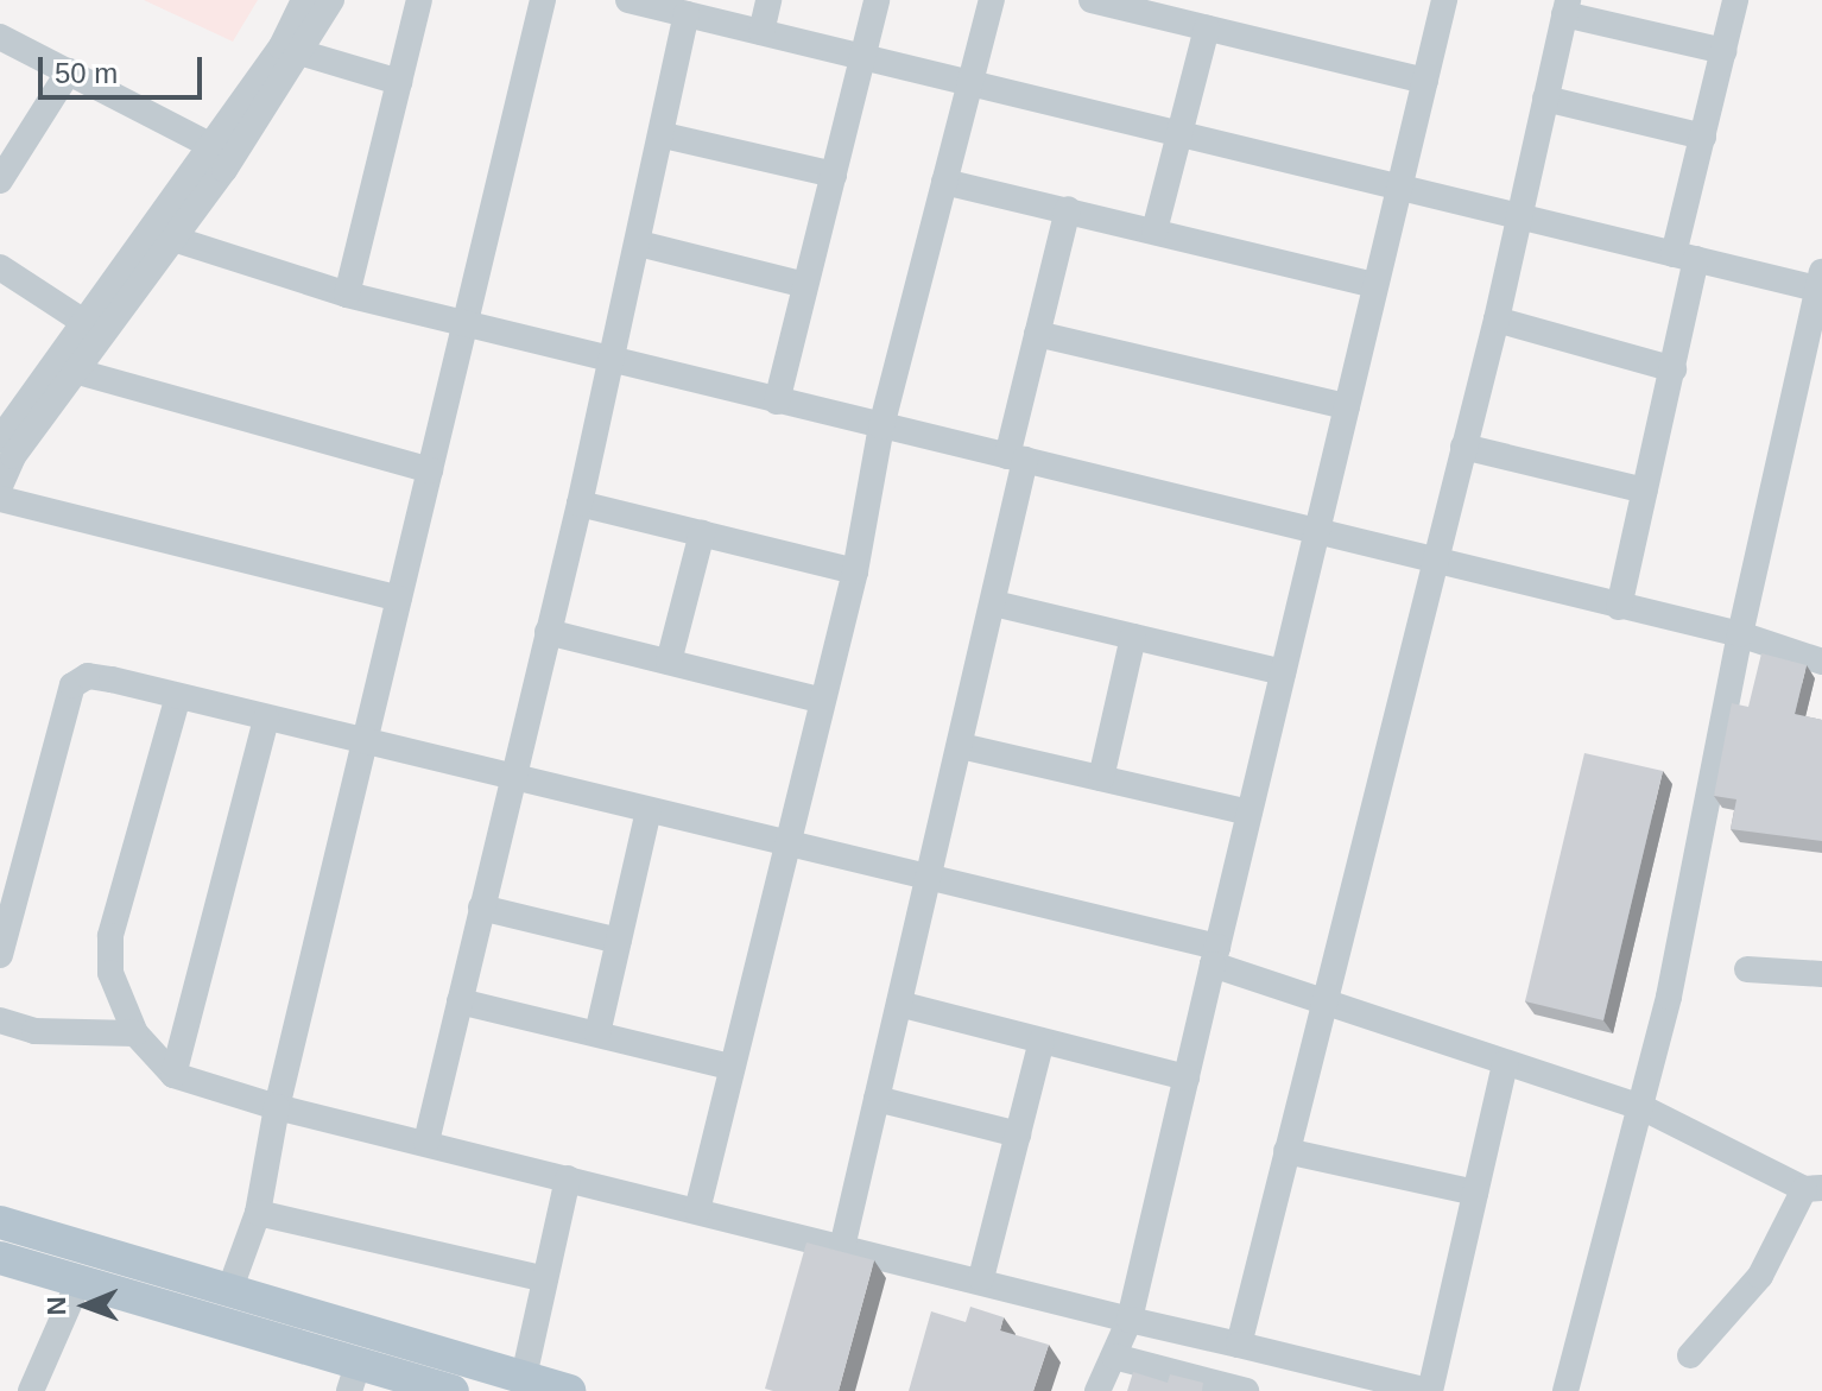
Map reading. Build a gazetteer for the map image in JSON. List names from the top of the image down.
{
  "scale_bar": "50 m",
  "north": "left"
}
